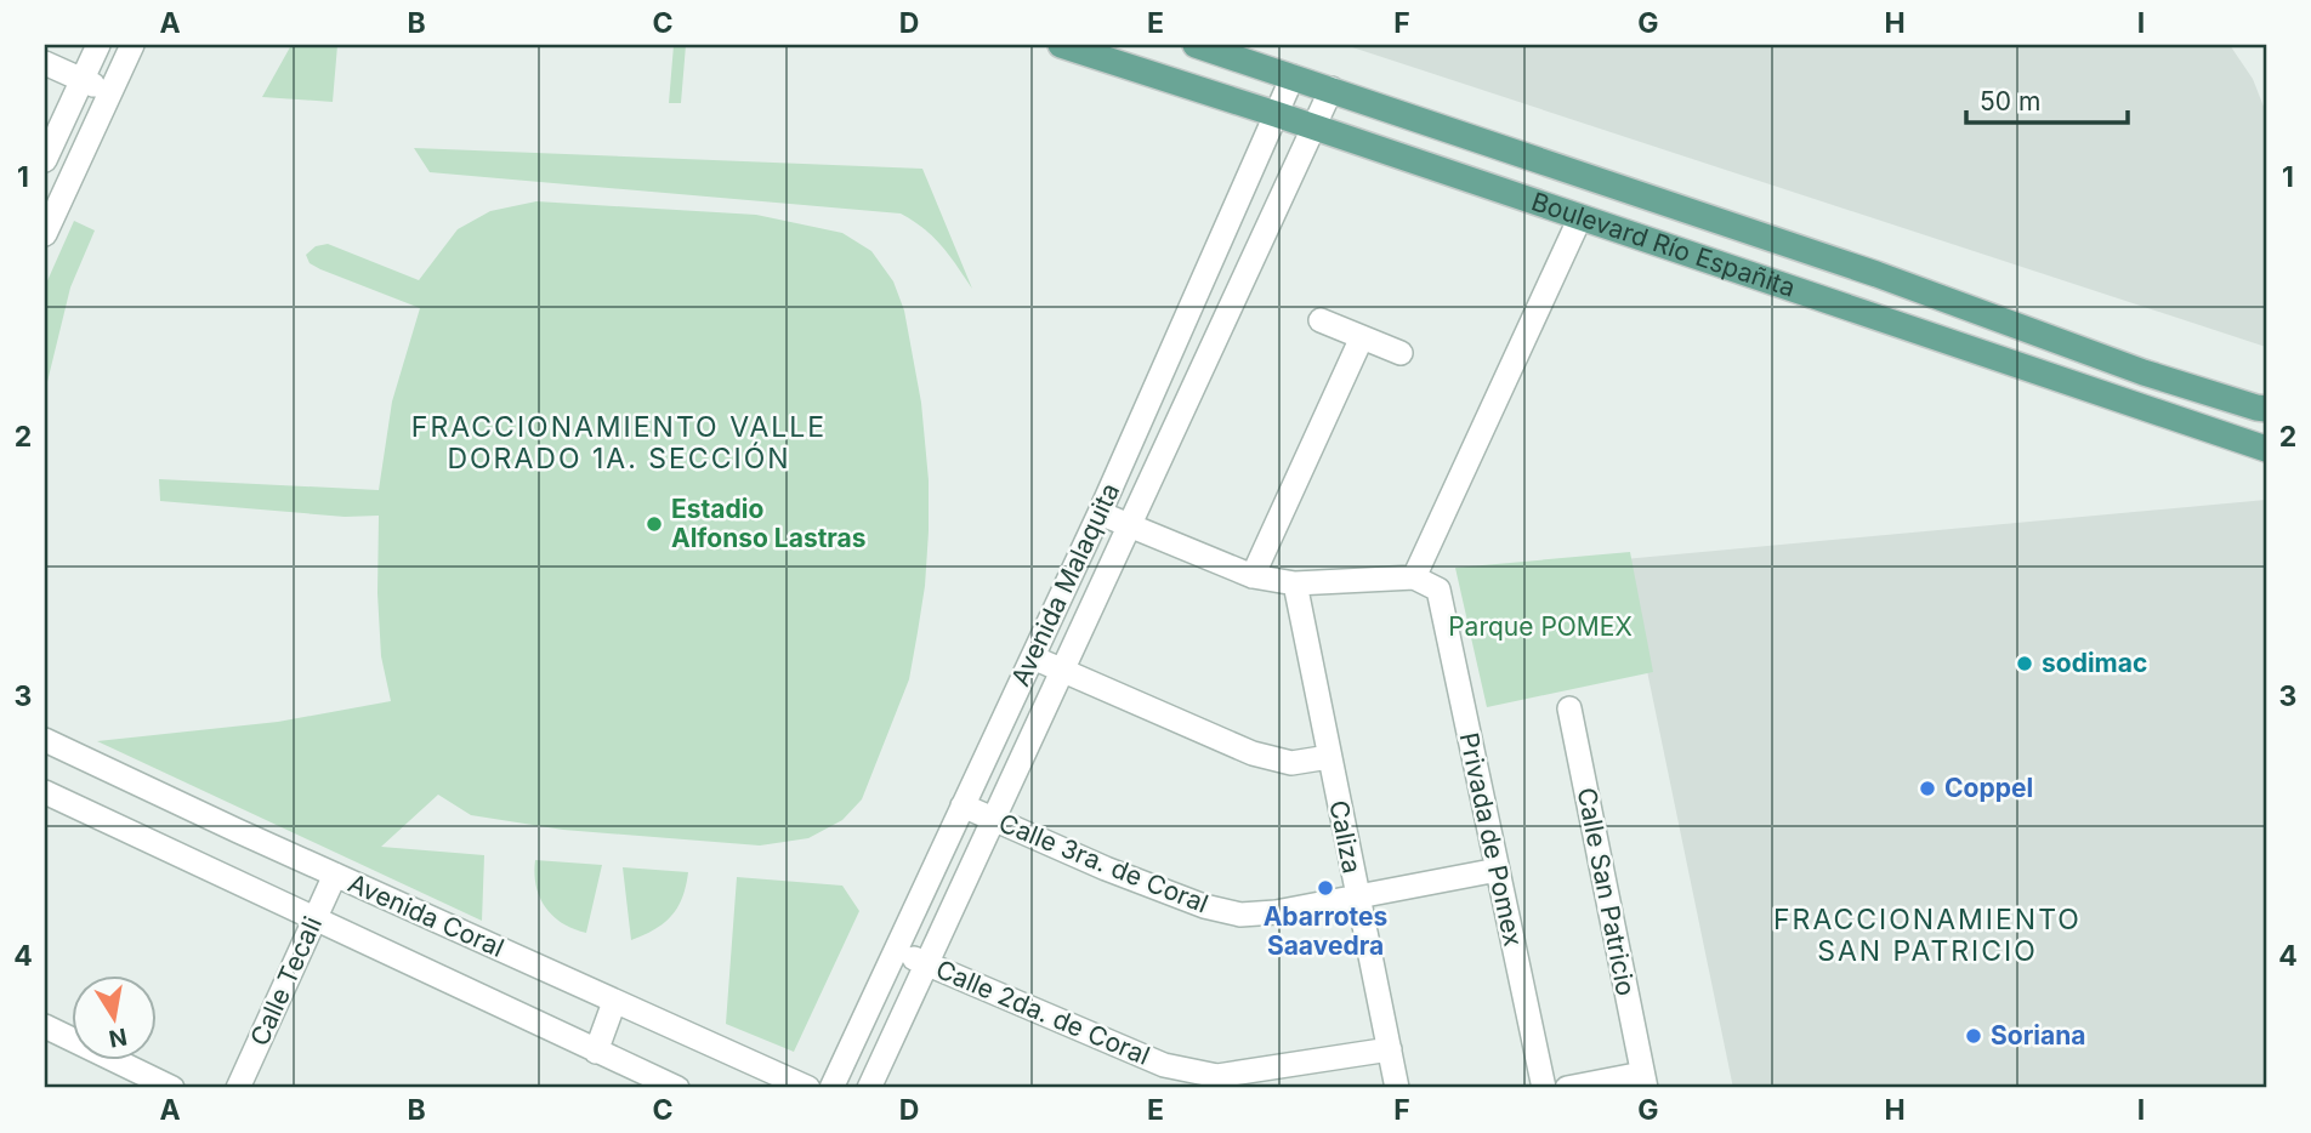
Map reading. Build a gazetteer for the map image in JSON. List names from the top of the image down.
{
  "streets": {
    "main road": ["Boulevard Río Españita"],
    "street": [
      "Avenida Malaquita",
      "Caliza",
      "Privada de Pomex",
      "Calle 3ra. de Coral",
      "Calle San Patricio",
      "Avenida Coral",
      "Calle Tecali",
      "Calle 2da. de Coral"
    ]
  },
  "crossings": [
    ["Boulevard Río Españita", "Avenida Malaquita"],
    ["Avenida Malaquita", "Calle 3ra. de Coral"],
    ["Avenida Malaquita", "Calle 2da. de Coral"],
    ["Caliza", "Calle 3ra. de Coral"],
    ["Caliza", "Calle 2da. de Coral"],
    ["Privada de Pomex", "Calle 3ra. de Coral"],
    ["Avenida Coral", "Calle Tecali"]
  ],
  "districts": ["FRACCIONAMIENTO VALLE DORADO 1A. SECCIÓN", "FRACCIONAMIENTO SAN PATRICIO"],
  "parks": ["Parque POMEX"],
  "places": [
    "Estadio Alfonso Lastras",
    "sodimac",
    "Coppel",
    "Abarrotes Saavedra",
    "Soriana"
  ],
  "scale_bar": "50 m",
  "north": "bottom",
  "grid": {
    "columns": [
      "A",
      "B",
      "C",
      "D",
      "E",
      "F",
      "G",
      "H",
      "I"
    ],
    "rows": [
      "1",
      "2",
      "3",
      "4"
    ]
  }
}
